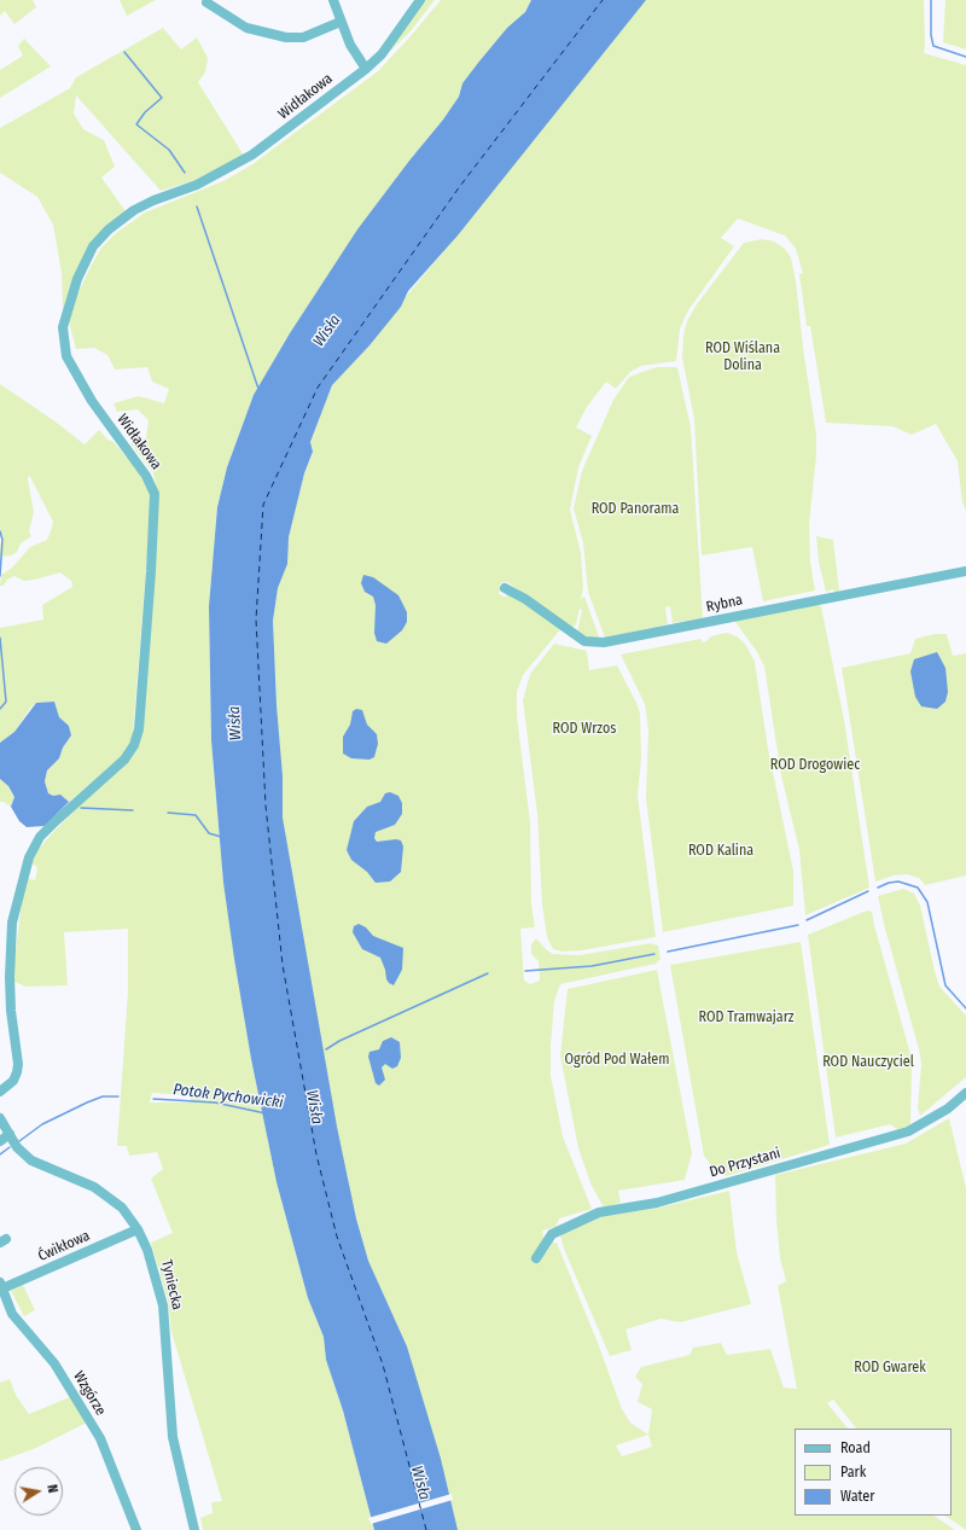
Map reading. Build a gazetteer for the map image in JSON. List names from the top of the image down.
{
  "streets": {
    "street": [
      "Widłakowa",
      "Rybna",
      "Do Przystani",
      "Ćwikłowa",
      "Tyniecka",
      "Wzgórze"
    ]
  },
  "crossings": [
    ["Ćwikłowa", "Tyniecka"],
    ["Ćwikłowa", "Wzgórze"]
  ],
  "water": ["Wisła", "Potok Pychowicki"],
  "parks": [
    "ROD Wiślana Dolina",
    "ROD Panorama",
    "ROD Wrzos",
    "ROD Drogowiec",
    "ROD Kalina",
    "ROD Tramwajarz",
    "Ogród Pod Wałem",
    "ROD Nauczyciel",
    "ROD Gwarek"
  ],
  "legend": ["Road", "Park", "Water"],
  "north": "right"
}
